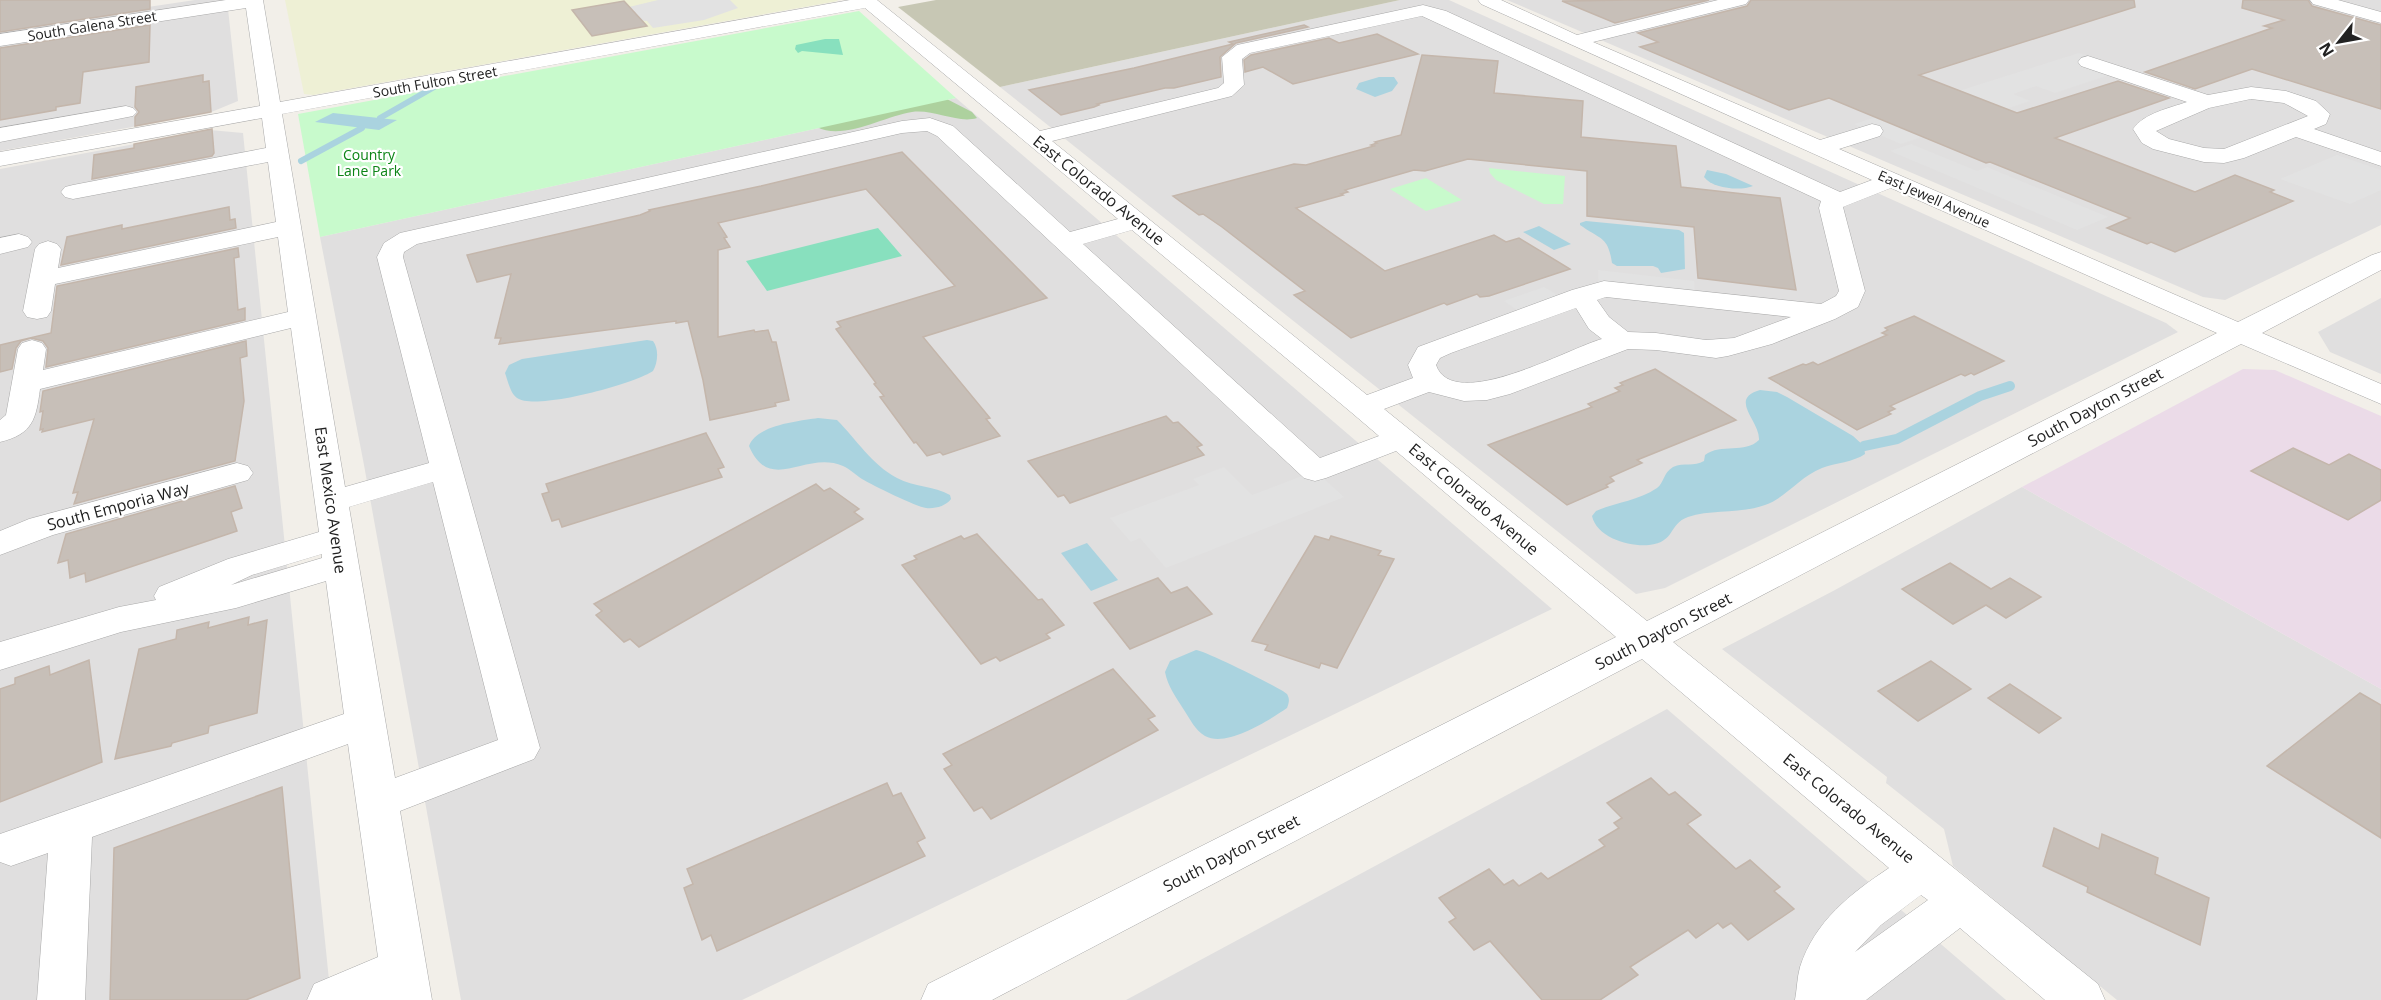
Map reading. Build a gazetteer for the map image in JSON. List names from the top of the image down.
{
  "streets": {
    "street": [
      "South Galena Street",
      "South Fulton Street",
      "East Colorado Avenue",
      "East Jewell Avenue",
      "South Dayton Street",
      "East Mexico Avenue",
      "South Emporia Way"
    ]
  },
  "crossings": [
    ["South Galena Street", "East Mexico Avenue"],
    ["South Fulton Street", "East Colorado Avenue"],
    ["South Fulton Street", "East Mexico Avenue"],
    ["East Colorado Avenue", "South Dayton Street"],
    ["East Jewell Avenue", "South Dayton Street"]
  ],
  "parks": ["Country Lane Park"],
  "north": "bottom left"
}
